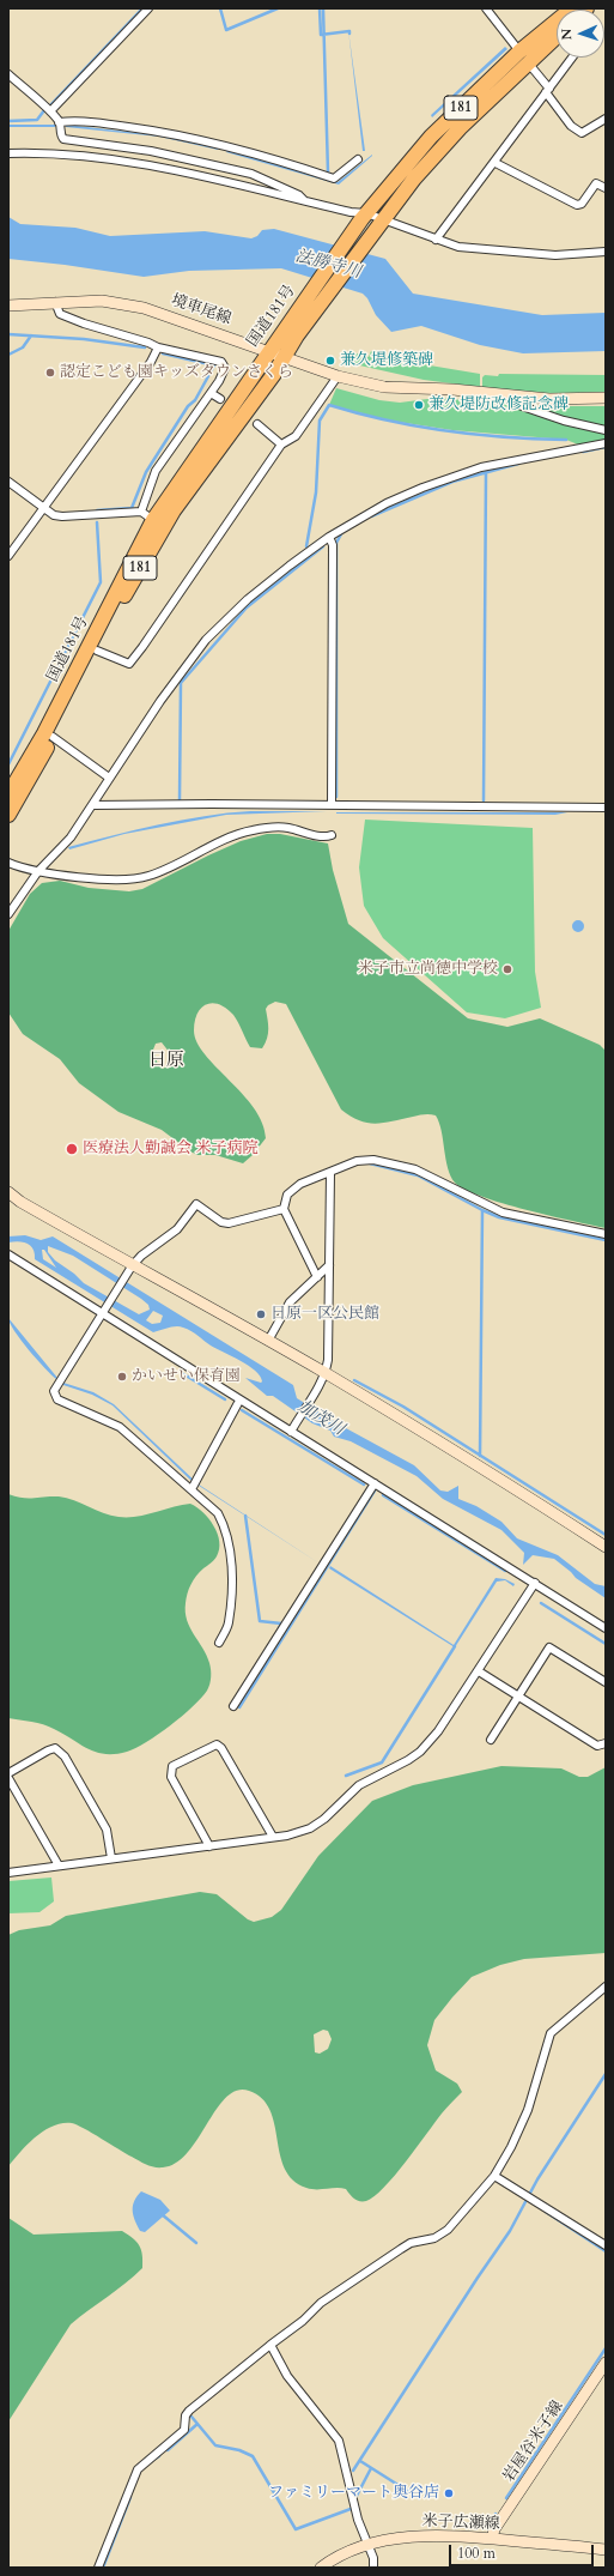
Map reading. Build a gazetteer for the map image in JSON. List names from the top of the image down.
{
  "streets": {
    "highway": ["181", "国道181号"],
    "main road": ["境車尾線", "岩屋谷米子線", "米子広瀬線"]
  },
  "crossings": [
    ["境車尾線", "国道181号"],
    ["岩屋谷米子線", "米子広瀬線"]
  ],
  "districts": ["日原"],
  "water": ["法勝寺川", "加茂川"],
  "places": [
    "兼久堤修築碑",
    "認定こども園キッズタウンさくら",
    "兼久堤防改修記念碑",
    "米子市立尚徳中学校",
    "医療法人勤誠会 米子病院",
    "日原一区公民館",
    "かいせい保育園",
    "ファミリーマート奥谷店"
  ],
  "scale_bar": "100 m",
  "north": "left"
}
